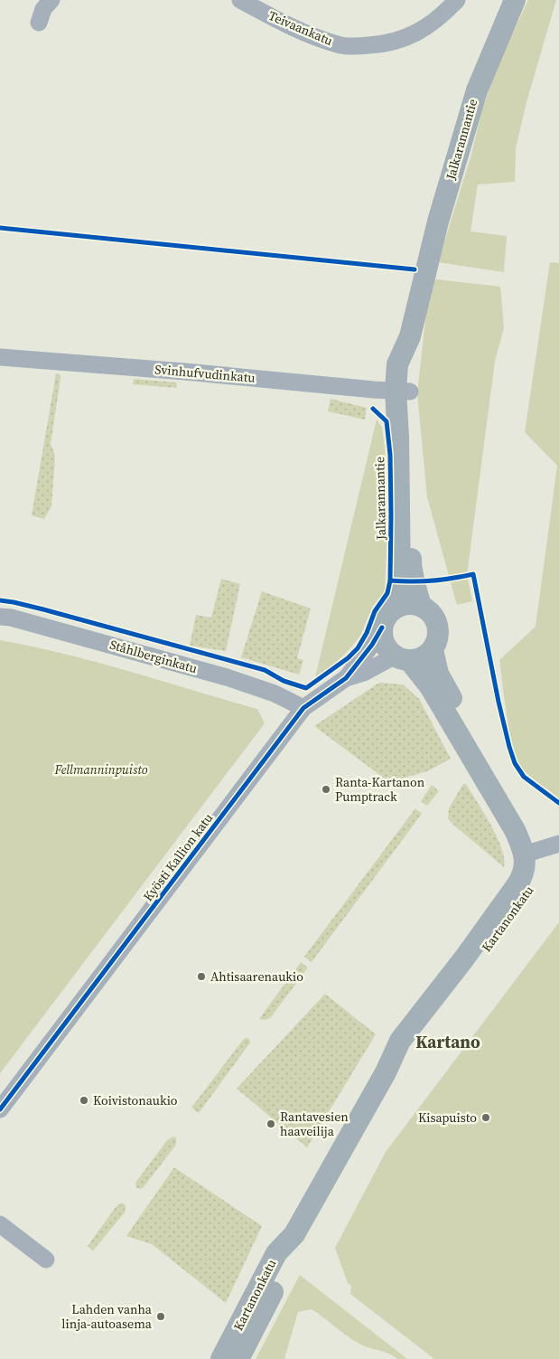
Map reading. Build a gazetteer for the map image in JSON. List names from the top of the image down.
{
  "streets": {
    "main road": ["Jalkarannantie", "Kartanonkatu"],
    "street": [
      "Teivaankatu",
      "Svinhufvudinkatu",
      "Ståhlberginkatu",
      "Kyösti Kallion katu"
    ]
  },
  "crossings": [
    ["Jalkarannantie", "Svinhufvudinkatu"],
    ["Jalkarannantie", "Kyösti Kallion katu"],
    ["Jalkarannantie", "Kartanonkatu"],
    ["Ståhlberginkatu", "Kyösti Kallion katu"],
    ["Kyösti Kallion katu", "Kartanonkatu"]
  ],
  "districts": ["Kartano"],
  "parks": ["Fellmanninpuisto"],
  "places": [
    "Ranta-Kartanon Pumptrack",
    "Ahtisaarenaukio",
    "Koivistonaukio",
    "Kisapuisto",
    "Rantavesien haaveilija",
    "Lahden vanha linja-autoasema"
  ]
}
